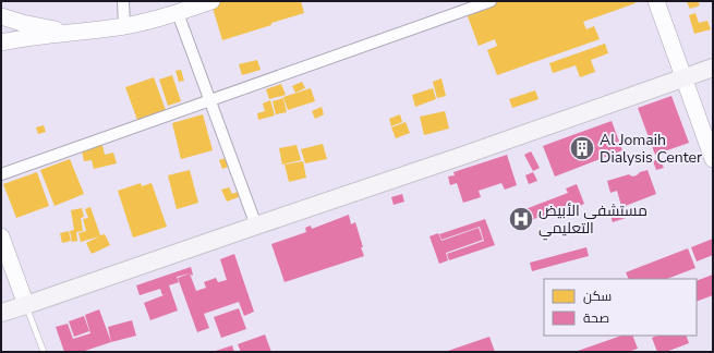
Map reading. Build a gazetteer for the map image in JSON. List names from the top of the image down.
{
  "places": {
    "building": ["Al Jomaih Dialysis Center"],
    "hospital": ["مستشفى الأبيض التعليمي"]
  },
  "legend": ["سكن", "صحة"]
}
